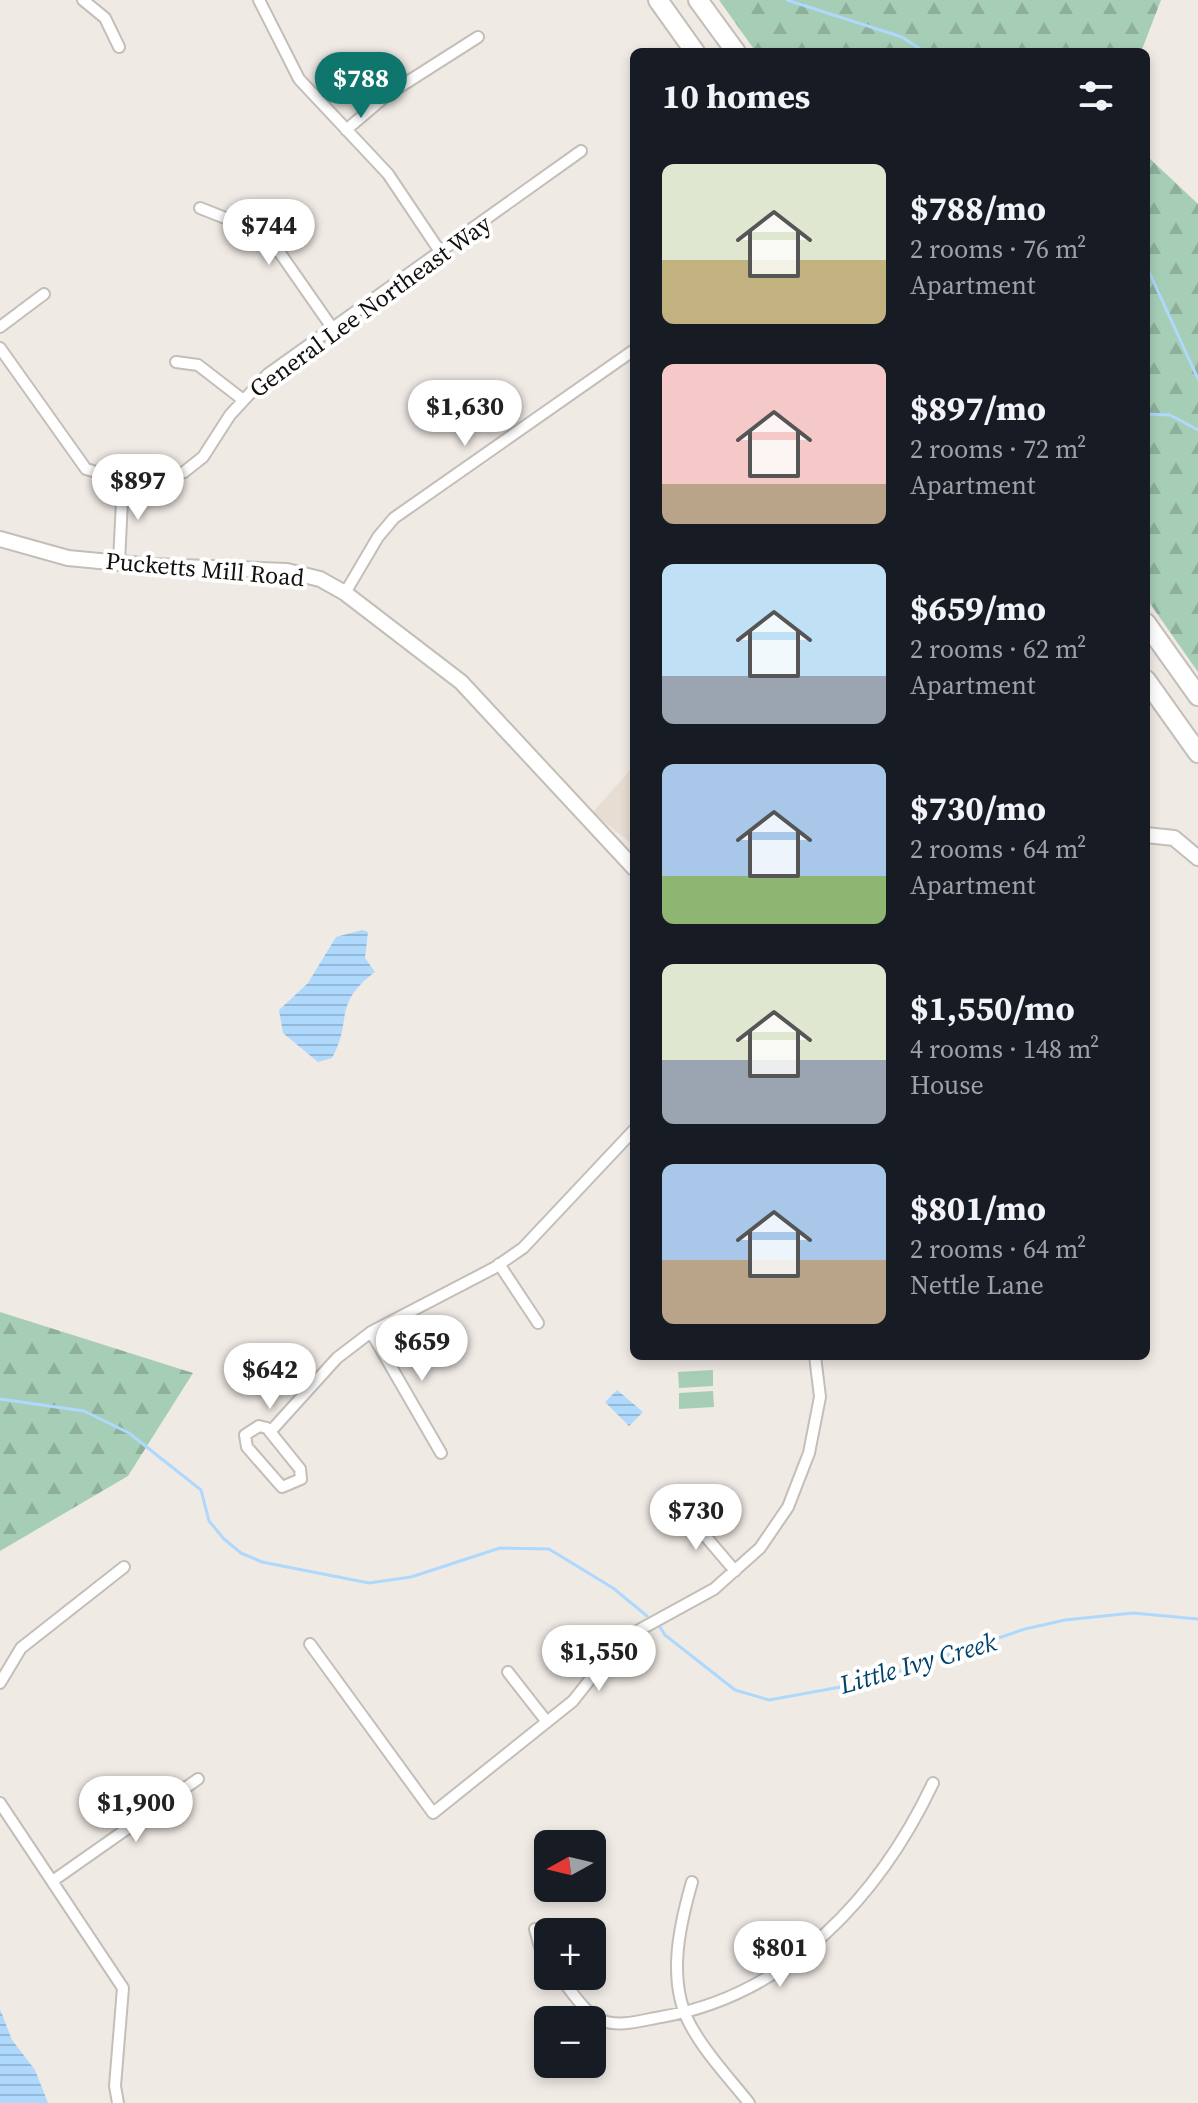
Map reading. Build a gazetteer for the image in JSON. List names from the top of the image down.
{
  "streets": {
    "street": ["General Lee Northeast Way", "Pucketts Mill Road"]
  },
  "water": ["Little Ivy Creek"],
  "north": "left",
  "page": {
    "heading": "10 homes",
    "price": [
      "$788",
      "$744",
      "$1,630",
      "$897",
      "$659",
      "$642",
      "$730",
      "$1,550",
      "$1,900",
      "$801"
    ],
    "list": [
      {
        "name": "$788/mo",
        "note": "2 rooms · 76 m² · Apartment"
      },
      {
        "name": "$897/mo",
        "note": "2 rooms · 72 m² · Apartment"
      },
      {
        "name": "$659/mo",
        "note": "2 rooms · 62 m² · Apartment"
      },
      {
        "name": "$730/mo",
        "note": "2 rooms · 64 m² · Apartment"
      },
      {
        "name": "$1,550/mo",
        "note": "4 rooms · 148 m² · House"
      },
      {
        "name": "$801/mo",
        "note": "2 rooms · 64 m² · Nettle Lane"
      }
    ],
    "map_buttons": ["+", "−"]
  }
}
